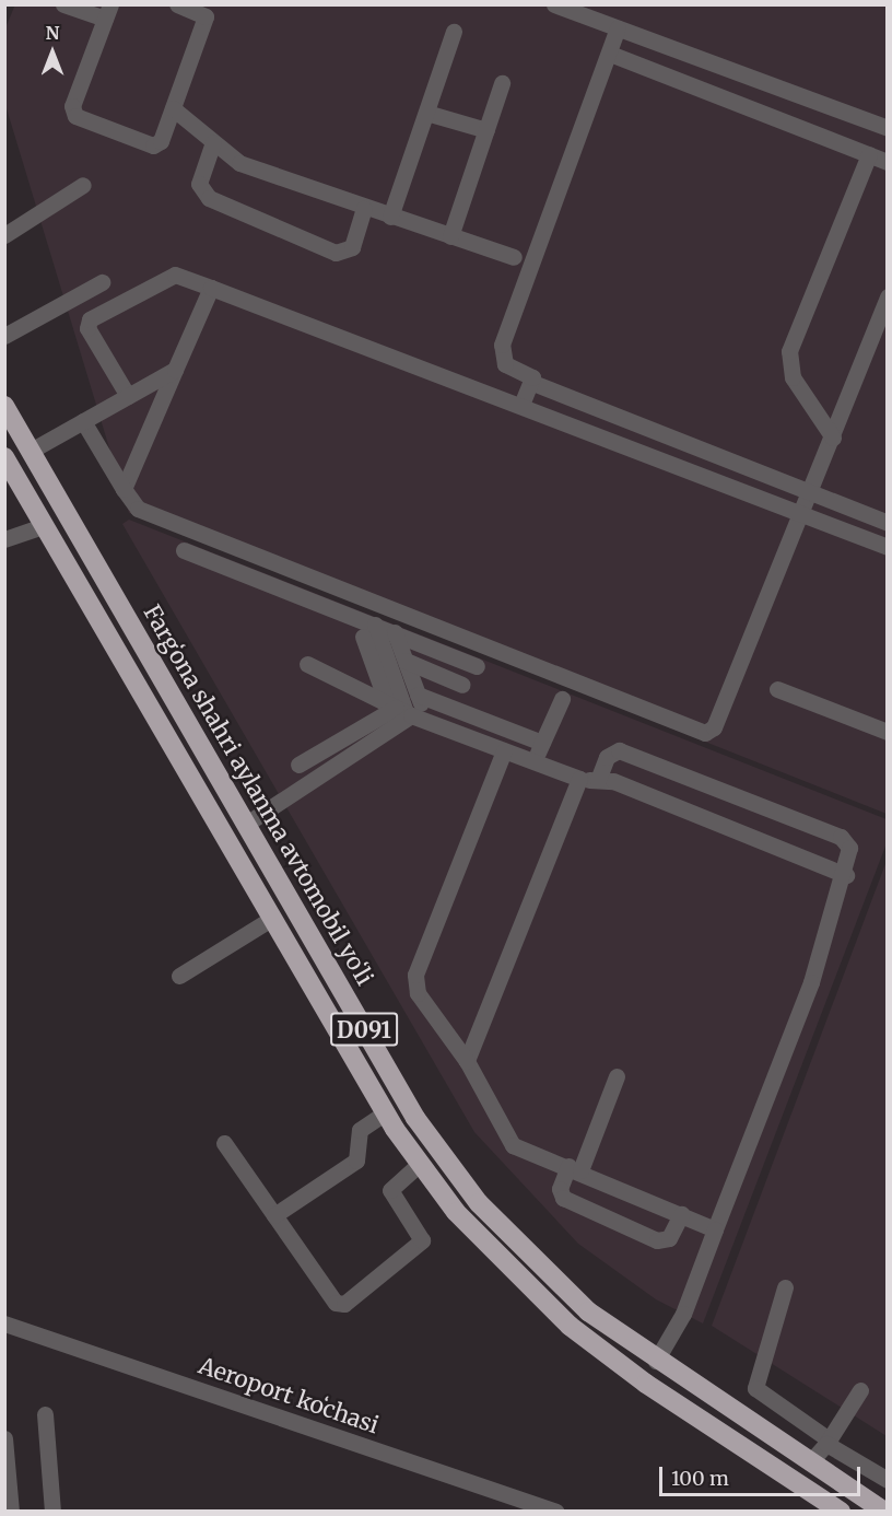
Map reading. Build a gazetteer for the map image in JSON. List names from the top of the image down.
{
  "streets": {
    "highway": ["Fargʻona shahri aylanma avtomobil yoʻli", "D091"],
    "street": ["Aeroport koʻchasi"]
  },
  "scale_bar": "100 m",
  "north": "top"
}
